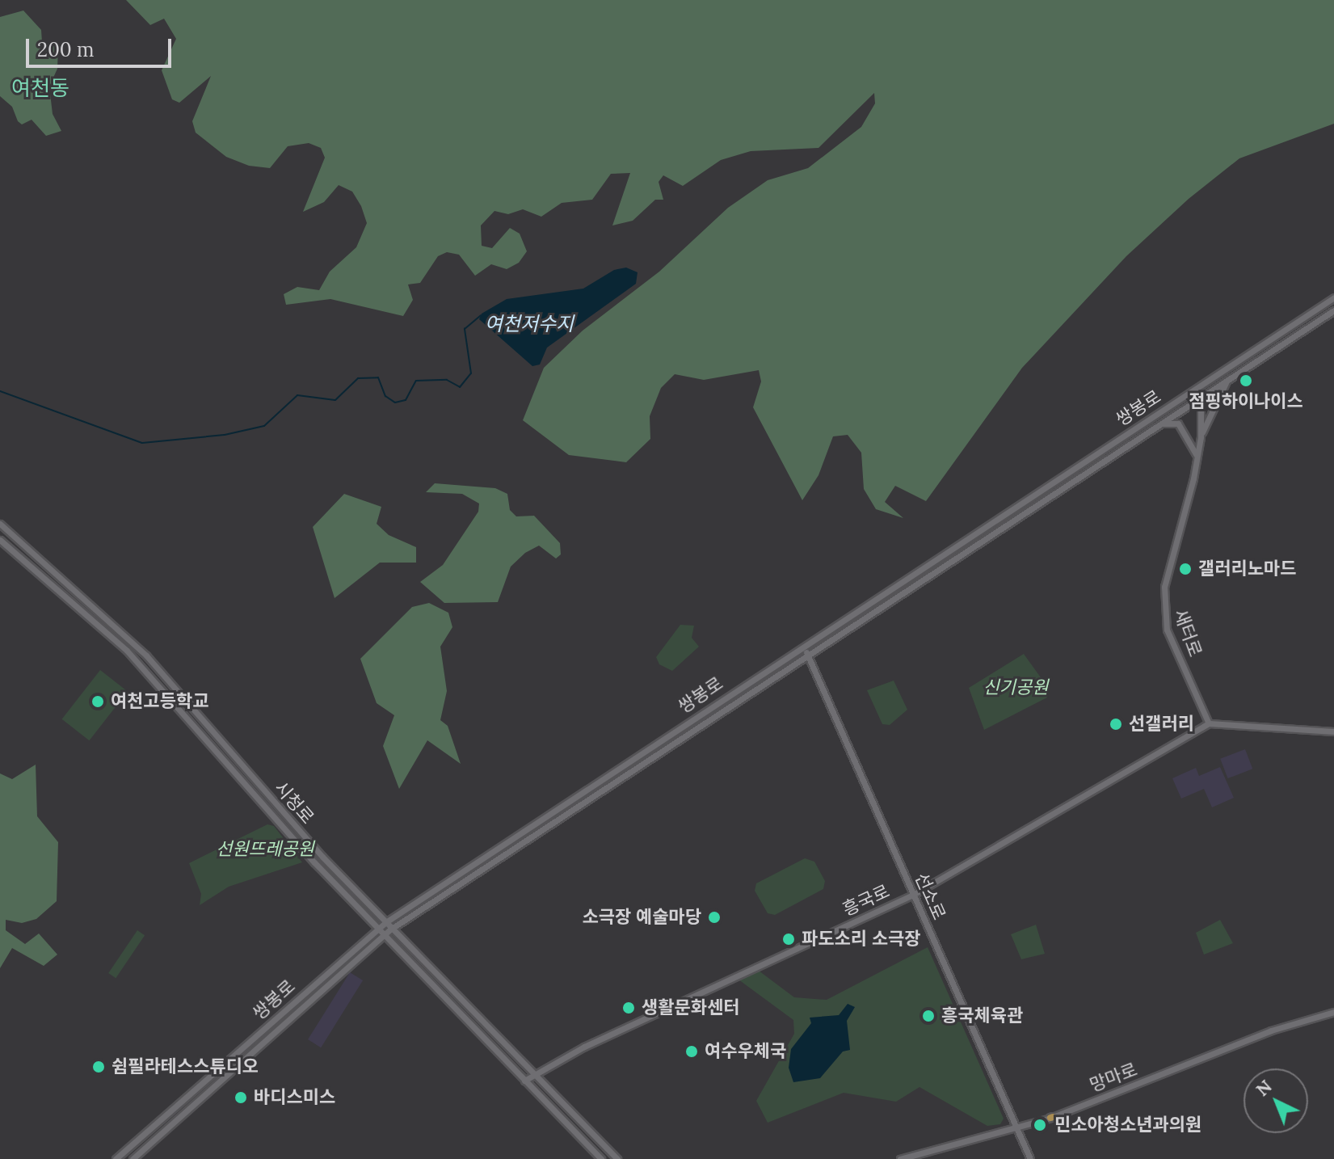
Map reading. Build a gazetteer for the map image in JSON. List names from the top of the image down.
{
  "streets": {
    "street": [
      "쌍봉로",
      "새터로",
      "시청로",
      "선소로",
      "흥국로",
      "망마로"
    ]
  },
  "crossings": [
    ["쌍봉로", "새터로"],
    ["쌍봉로", "시청로"],
    ["쌍봉로", "선소로"],
    ["새터로", "흥국로"],
    ["시청로", "흥국로"],
    ["선소로", "흥국로"],
    ["선소로", "망마로"]
  ],
  "districts": ["여천동"],
  "water": ["여천저수지"],
  "parks": ["신기공원", "선원뜨레공원"],
  "places": [
    "점핑하이나이스",
    "갤러리노마드",
    "여천고등학교",
    "선갤러리",
    "소극장 예술마당",
    "파도소리 소극장",
    "생활문화센터",
    "흥국체육관",
    "여수우체국",
    "쉼필라테스스튜디오",
    "바디스미스",
    "민소아청소년과의원"
  ],
  "scale_bar": "200 m",
  "north": "top left"
}
